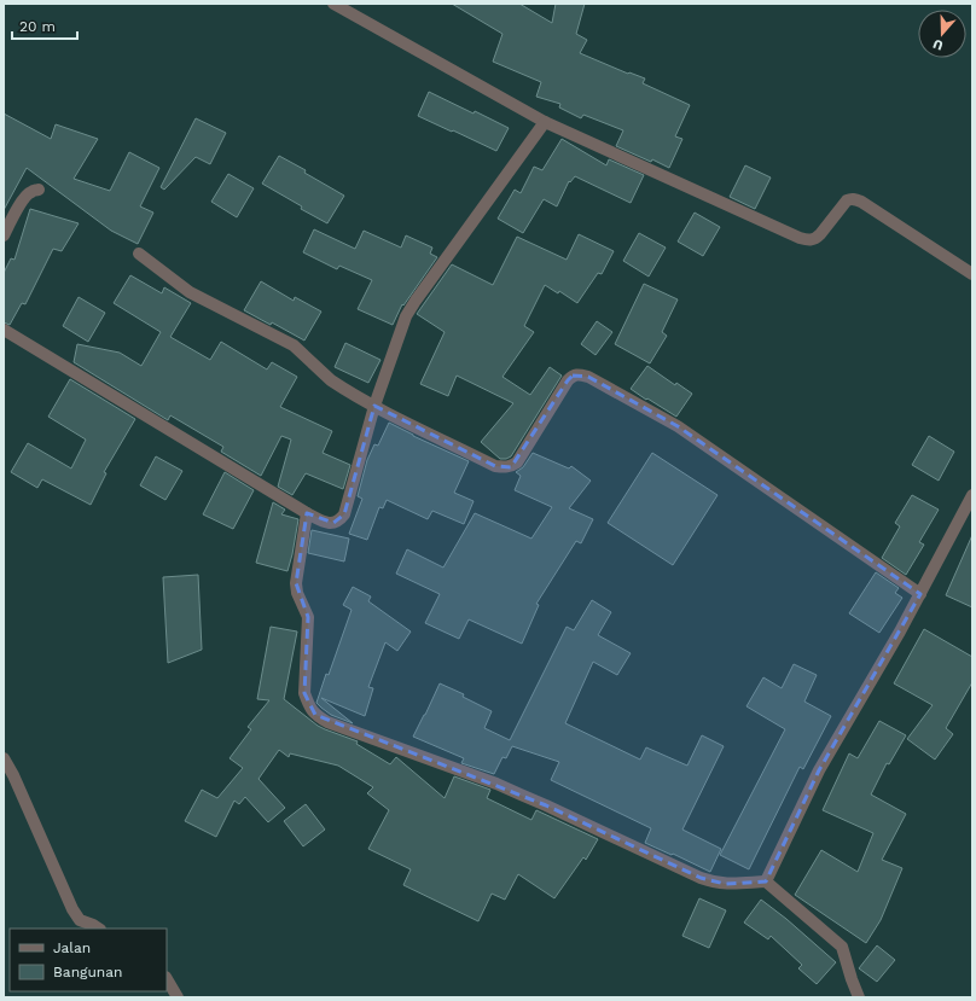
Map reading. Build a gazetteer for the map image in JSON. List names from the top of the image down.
{
  "legend": ["Jalan", "Bangunan"],
  "scale_bar": "20 m",
  "north": "bottom"
}
